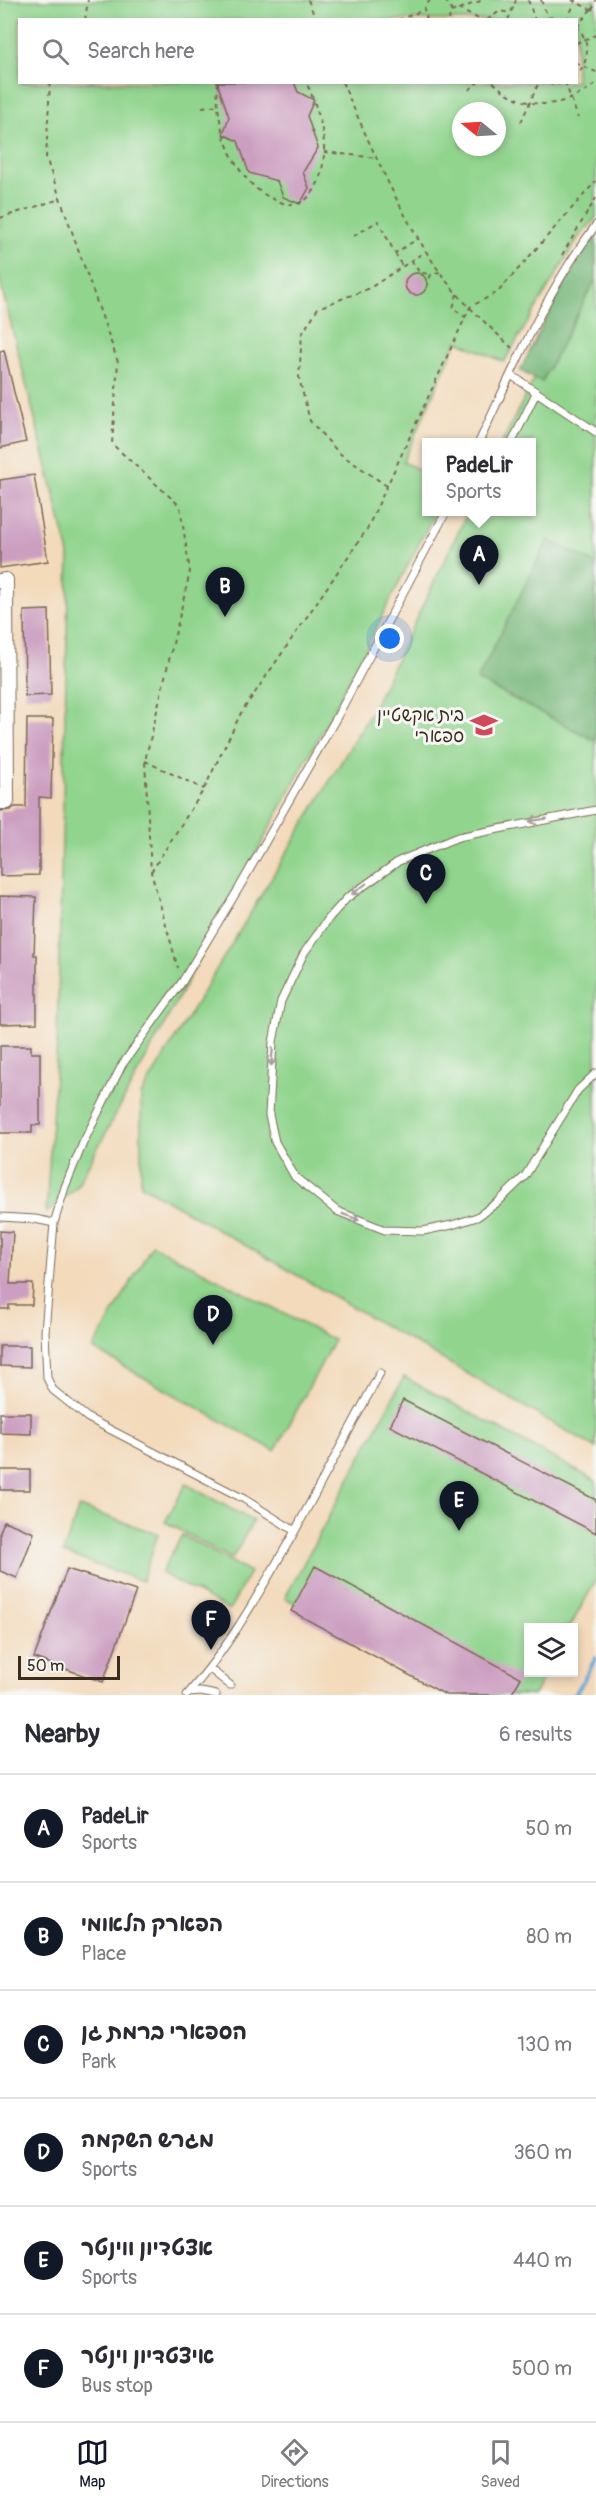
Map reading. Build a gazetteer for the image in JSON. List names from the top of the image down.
{
  "places": {
    "school or university": ["בית אקשטיין ספארי"]
  },
  "scale_bar": "50 m",
  "north": "left",
  "page": {
    "search": "Search here",
    "popup": ["PadeLir", "Sports"],
    "pins": [
      "A",
      "B",
      "C",
      "D",
      "E",
      "F"
    ],
    "scale": "50 m",
    "heading": ["Nearby", "6 results"],
    "list": [
      {
        "mark": "A",
        "name": "PadeLir",
        "note": "Sports",
        "value": "50 m"
      },
      {
        "mark": "B",
        "name": "הפארק הלאומי",
        "note": "Place",
        "value": "80 m"
      },
      {
        "mark": "C",
        "name": "הספארי ברמת גן",
        "note": "Park",
        "value": "130 m"
      },
      {
        "mark": "D",
        "name": "מגרש השקמה",
        "note": "Sports",
        "value": "360 m"
      },
      {
        "mark": "E",
        "name": "אצטדיון ווינטר",
        "note": "Sports",
        "value": "440 m"
      },
      {
        "mark": "F",
        "name": "איצטדיון וינטר",
        "note": "Bus stop",
        "value": "500 m"
      }
    ],
    "nav": ["Map", "Directions", "Saved"]
  }
}
